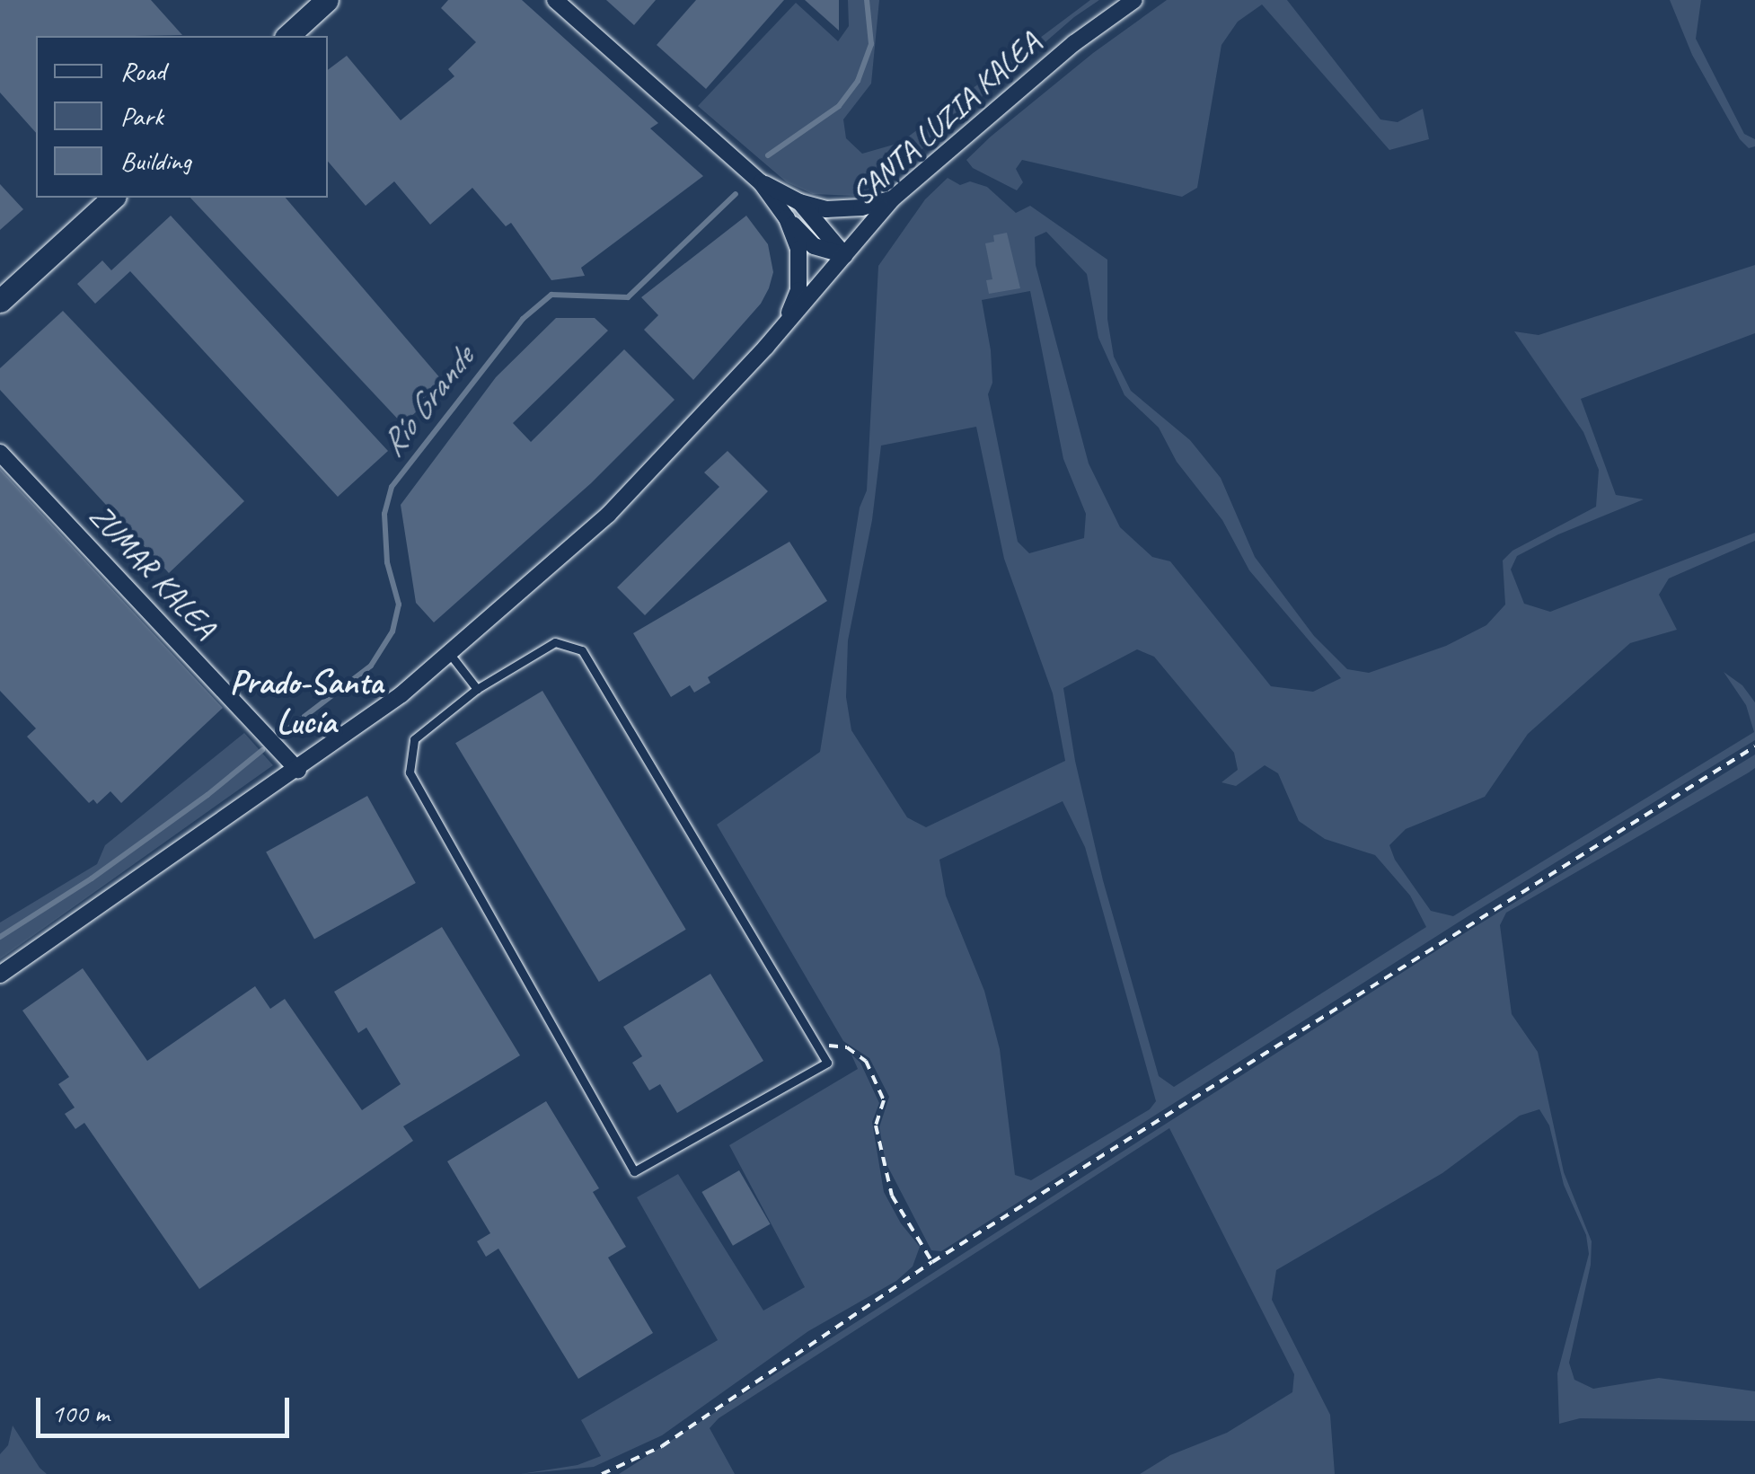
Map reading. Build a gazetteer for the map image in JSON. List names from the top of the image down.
{
  "streets": {
    "street": ["SANTA LUZIA KALEA", "ZUMAR KALEA"]
  },
  "crossings": [
    ["SANTA LUZIA KALEA", "ZUMAR KALEA"]
  ],
  "districts": ["Prado-Santa Lucía"],
  "water": ["Río Grande"],
  "legend": ["Road", "Park", "Building"],
  "scale_bar": "100 m"
}
